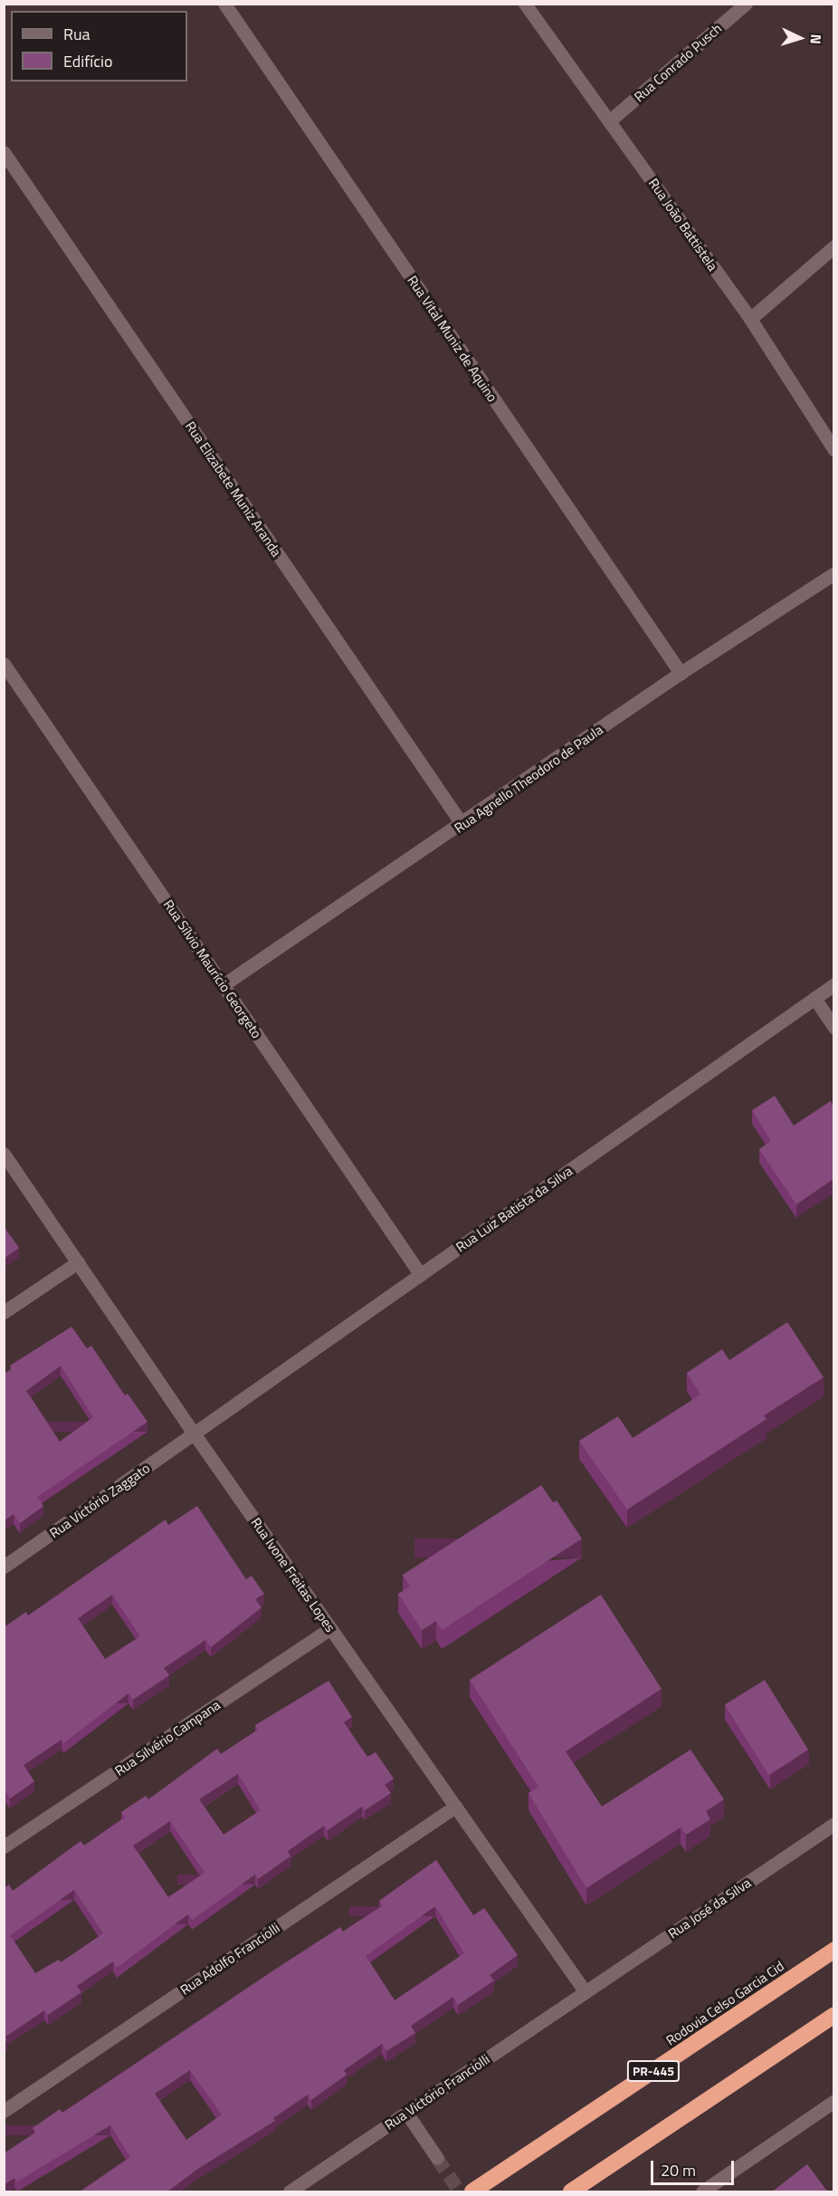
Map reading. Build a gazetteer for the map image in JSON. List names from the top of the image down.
{
  "streets": {
    "highway": ["Rodovia Celso Garcia Cid", "PR-445"],
    "street": [
      "Rua Conrado Pusch",
      "Rua João Battistela",
      "Rua Vital Muniz de Aquino",
      "Rua Elizabete Muniz Aranda",
      "Rua Agnello Theodoro de Paula",
      "Rua Sílvio Maurício Georgeto",
      "Rua Luiz Batista da Silva",
      "Rua Victório Zaggato",
      "Rua Ivone Freitas Lopes",
      "Rua Silvério Campana",
      "Rua José da Silva",
      "Rua Adolfo Franciolli",
      "Rua Victório Franciolli"
    ]
  },
  "crossings": [
    ["Rua Conrado Pusch", "Rua João Battistela"],
    ["Rua Vital Muniz de Aquino", "Rua Agnello Theodoro de Paula"],
    ["Rua Elizabete Muniz Aranda", "Rua Agnello Theodoro de Paula"],
    ["Rua Agnello Theodoro de Paula", "Rua Sílvio Maurício Georgeto"],
    ["Rua Sílvio Maurício Georgeto", "Rua Luiz Batista da Silva"],
    ["Rua Luiz Batista da Silva", "Rua Victório Zaggato"],
    ["Rua Luiz Batista da Silva", "Rua Ivone Freitas Lopes"],
    ["Rua Victório Zaggato", "Rua Ivone Freitas Lopes"],
    ["Rua Ivone Freitas Lopes", "Rua Silvério Campana"],
    ["Rua Ivone Freitas Lopes", "Rua José da Silva"],
    ["Rua Ivone Freitas Lopes", "Rua Adolfo Franciolli"],
    ["Rua Ivone Freitas Lopes", "Rua Victório Franciolli"],
    ["Rua José da Silva", "Rua Victório Franciolli"]
  ],
  "legend": ["Rua", "Edifício"],
  "scale_bar": "20 m",
  "north": "right"
}
